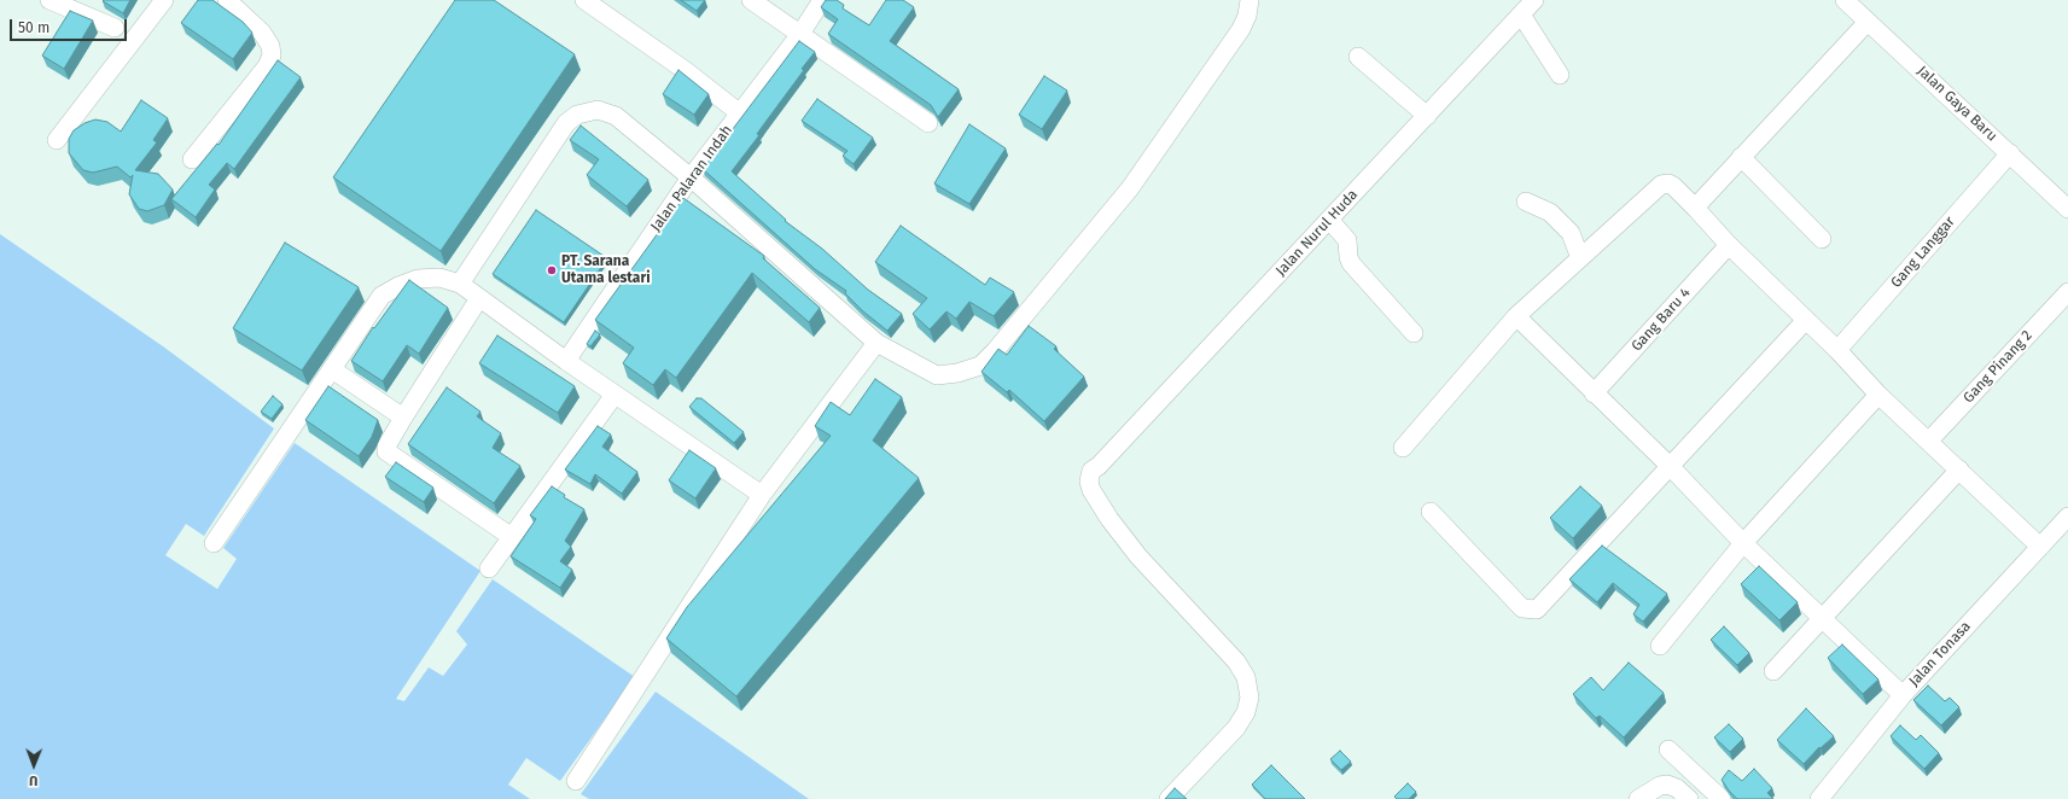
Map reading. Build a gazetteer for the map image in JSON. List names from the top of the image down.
{
  "streets": {
    "street": [
      "Jalan Gaya Baru",
      "Jalan Palaran Indah",
      "Jalan Nurul Huda",
      "Gang Langgar",
      "Gang Baru 4",
      "Gang Pinang 2",
      "Jalan Tonasa"
    ]
  },
  "crossings": [
    ["Jalan Gaya Baru", "Gang Langgar"]
  ],
  "places": ["PT. Sarana Utama lestari"],
  "scale_bar": "50 m",
  "north": "bottom"
}
